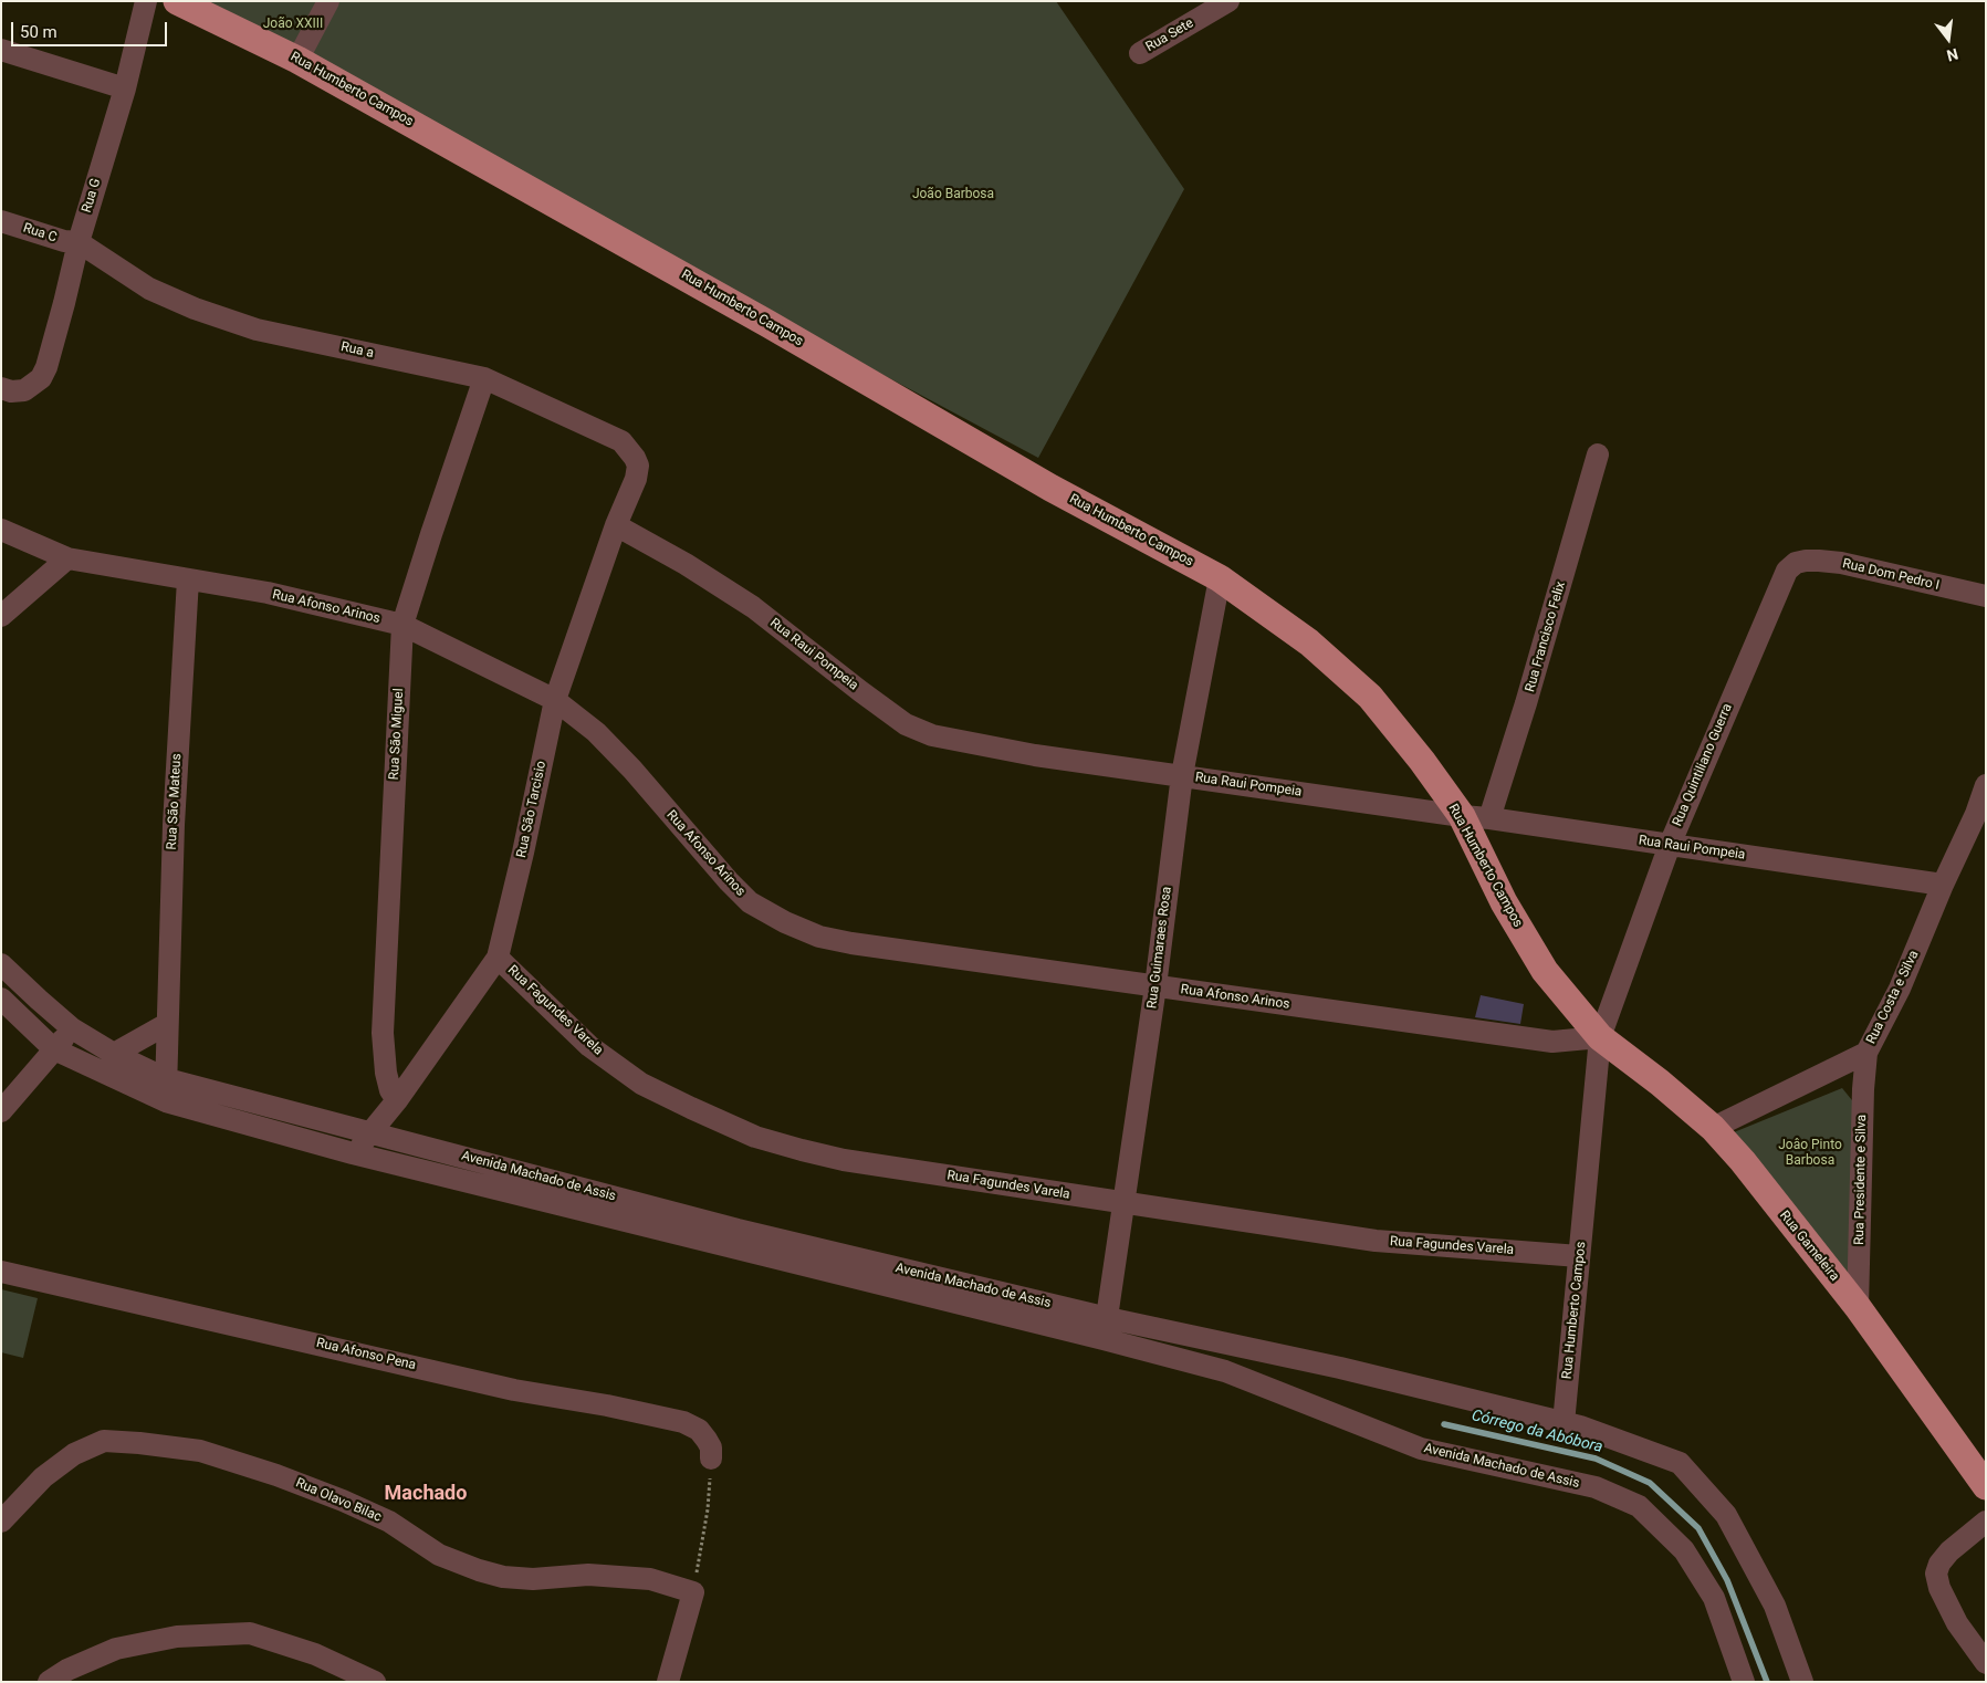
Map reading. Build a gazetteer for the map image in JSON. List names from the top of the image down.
{
  "streets": {
    "main road": ["Rua Humberto Campos", "Rua Gameleira"],
    "street": [
      "Rua Sete",
      "Rua G",
      "Rua C",
      "Rua a",
      "Rua Dom Pedro I",
      "Rua Afonso Arinos",
      "Rua Francisco Felix",
      "Rua Raui Pompeia",
      "Rua São Miguel",
      "Rua Quintiliano Guerra",
      "Rua São Mateus",
      "Rua São Tarcisio",
      "Rua Guimaraes Rosa",
      "Rua Costa e Silva",
      "Rua Fagundes Varela",
      "Avenida Machado de Assis",
      "Rua Presidente e Silva",
      "Rua Afonso Pena",
      "Rua Olavo Bilac"
    ]
  },
  "crossings": [
    ["Rua Humberto Campos", "Rua Afonso Arinos"],
    ["Rua Humberto Campos", "Rua Raui Pompeia"],
    ["Rua Humberto Campos", "Rua Quintiliano Guerra"],
    ["Rua Humberto Campos", "Rua Guimaraes Rosa"],
    ["Rua Humberto Campos", "Rua Fagundes Varela"],
    ["Rua Humberto Campos", "Avenida Machado de Assis"],
    ["Rua Humberto Campos", "Rua Gameleira"],
    ["Rua G", "Rua C"],
    ["Rua G", "Rua a"],
    ["Rua C", "Rua a"],
    ["Rua a", "Rua São Miguel"],
    ["Rua a", "Rua São Tarcisio"],
    ["Rua Dom Pedro I", "Rua Quintiliano Guerra"],
    ["Rua Afonso Arinos", "Rua São Miguel"],
    ["Rua Afonso Arinos", "Rua Quintiliano Guerra"],
    ["Rua Afonso Arinos", "Rua São Mateus"],
    ["Rua Afonso Arinos", "Rua São Tarcisio"],
    ["Rua Afonso Arinos", "Rua Guimaraes Rosa"],
    ["Rua Afonso Arinos", "Rua Gameleira"],
    ["Rua Francisco Felix", "Rua Raui Pompeia"],
    ["Rua Raui Pompeia", "Rua Quintiliano Guerra"],
    ["Rua Raui Pompeia", "Rua São Tarcisio"],
    ["Rua Raui Pompeia", "Rua Guimaraes Rosa"],
    ["Rua Raui Pompeia", "Rua Costa e Silva"],
    ["Rua São Miguel", "Rua São Tarcisio"],
    ["Rua Quintiliano Guerra", "Rua Gameleira"],
    ["Rua São Mateus", "Avenida Machado de Assis"],
    ["Rua São Tarcisio", "Rua Fagundes Varela"],
    ["Rua São Tarcisio", "Avenida Machado de Assis"],
    ["Rua Guimaraes Rosa", "Rua Fagundes Varela"],
    ["Rua Guimaraes Rosa", "Avenida Machado de Assis"],
    ["Rua Costa e Silva", "Rua Presidente e Silva"],
    ["Rua Costa e Silva", "Rua Gameleira"],
    ["Rua Presidente e Silva", "Rua Gameleira"]
  ],
  "districts": ["Machado"],
  "water": ["Córrego da Abóbora"],
  "parks": ["João XXIII", "João Barbosa", "Joâo Pinto Barbosa"],
  "scale_bar": "50 m",
  "north": "bottom"
}
